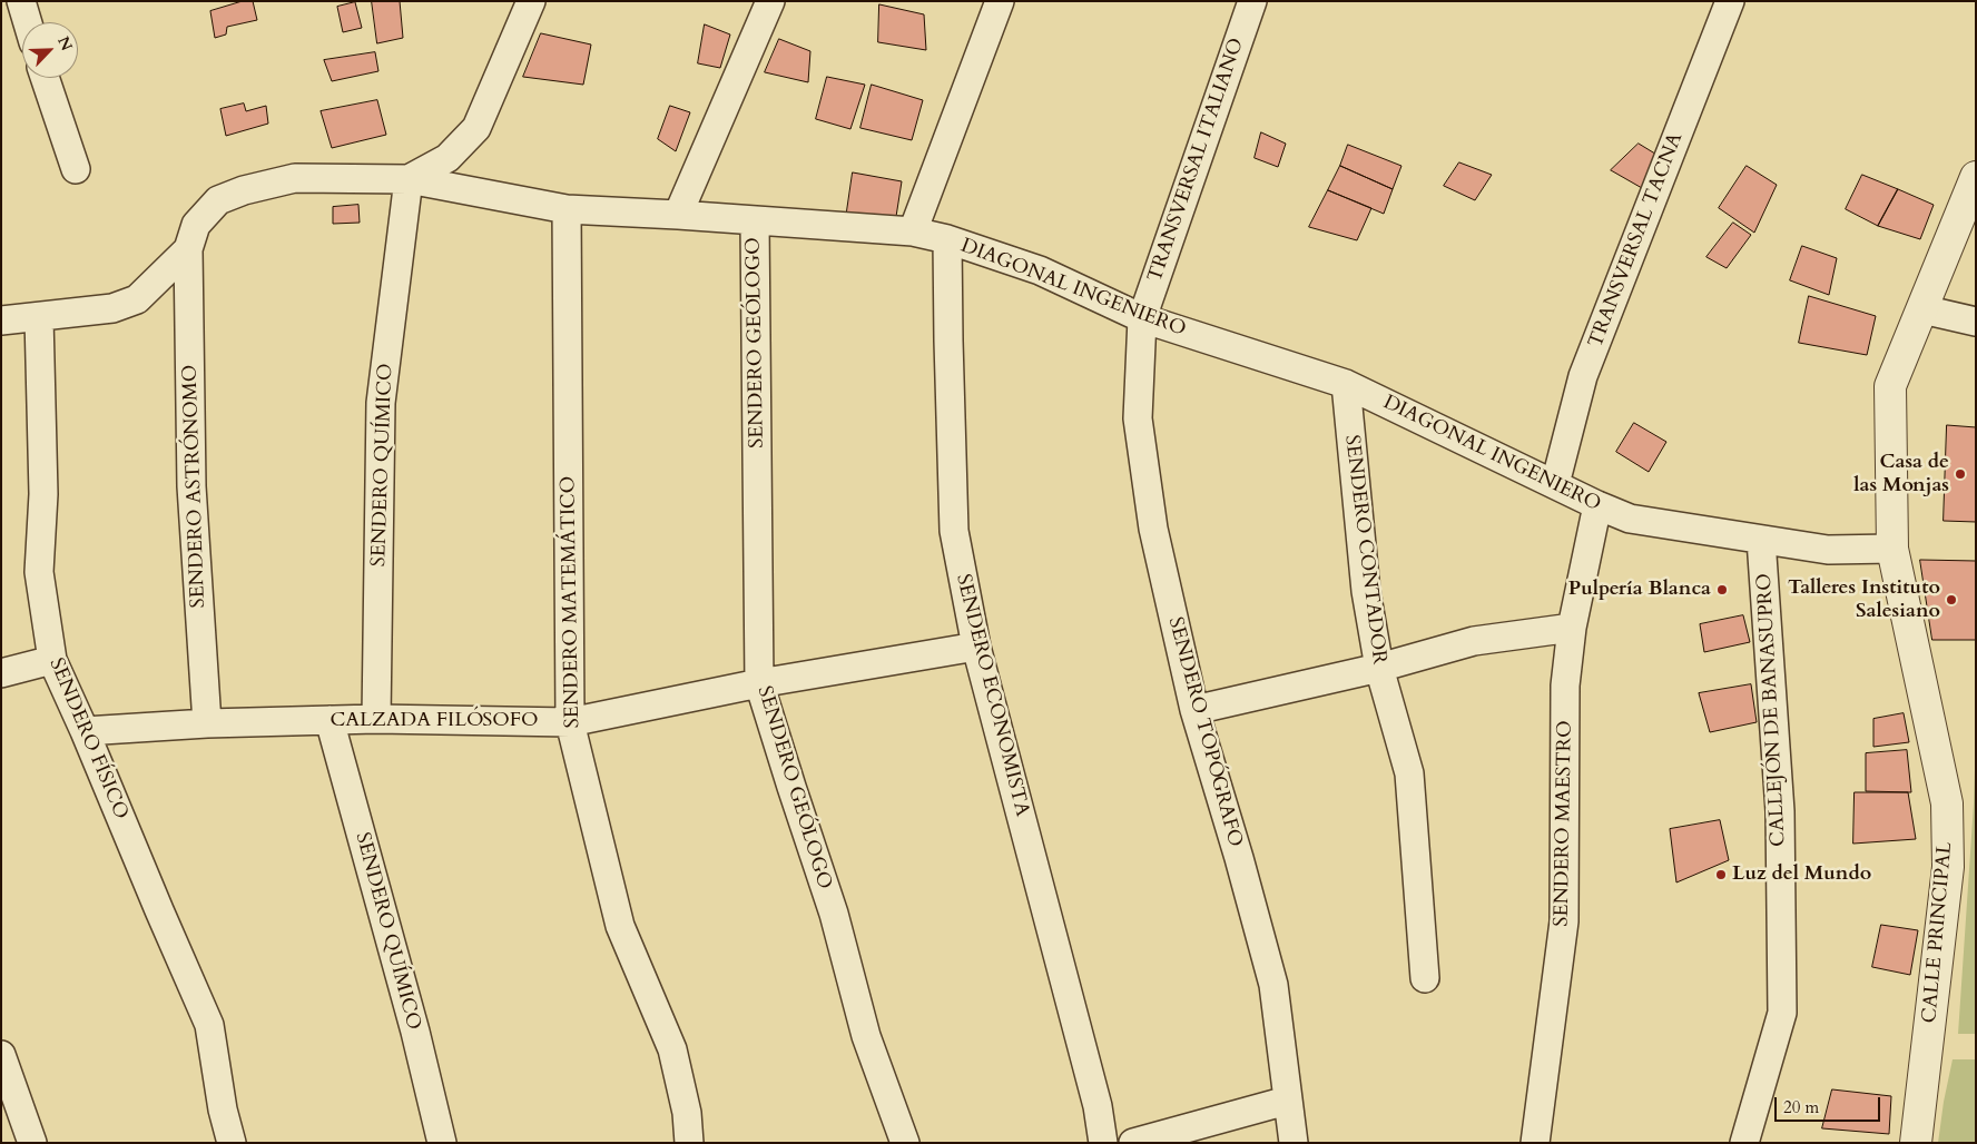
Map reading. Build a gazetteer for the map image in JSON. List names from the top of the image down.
{
  "streets": {
    "street": [
      "TRANSVERSAL ITALIANO",
      "TRANSVERSAL TACNA",
      "DIAGONAL INGENIERO",
      "SENDERO GEÓLOGO",
      "SENDERO QUÍMICO",
      "SENDERO ASTRÓNOMO",
      "SENDERO CONTADOR",
      "SENDERO MATEMÁTICO",
      "SENDERO ECONOMISTA",
      "CALLEJÓN DE BANASUPRO",
      "CALZADA FILÓSOFO",
      "SENDERO TOPÓGRAFO",
      "SENDERO FÍSICO",
      "SENDERO MAESTRO",
      "CALLE PRINCIPAL"
    ]
  },
  "crossings": [
    ["TRANSVERSAL ITALIANO", "DIAGONAL INGENIERO"],
    ["TRANSVERSAL ITALIANO", "SENDERO TOPÓGRAFO"],
    ["TRANSVERSAL TACNA", "DIAGONAL INGENIERO"],
    ["DIAGONAL INGENIERO", "SENDERO GEÓLOGO"],
    ["DIAGONAL INGENIERO", "SENDERO QUÍMICO"],
    ["DIAGONAL INGENIERO", "SENDERO ASTRÓNOMO"],
    ["DIAGONAL INGENIERO", "SENDERO CONTADOR"],
    ["DIAGONAL INGENIERO", "SENDERO MATEMÁTICO"],
    ["DIAGONAL INGENIERO", "SENDERO ECONOMISTA"],
    ["DIAGONAL INGENIERO", "CALLEJÓN DE BANASUPRO"],
    ["DIAGONAL INGENIERO", "SENDERO TOPÓGRAFO"],
    ["DIAGONAL INGENIERO", "SENDERO FÍSICO"],
    ["DIAGONAL INGENIERO", "SENDERO MAESTRO"],
    ["DIAGONAL INGENIERO", "CALLE PRINCIPAL"],
    ["SENDERO GEÓLOGO", "CALZADA FILÓSOFO"],
    ["SENDERO QUÍMICO", "CALZADA FILÓSOFO"],
    ["SENDERO ASTRÓNOMO", "CALZADA FILÓSOFO"],
    ["SENDERO MATEMÁTICO", "CALZADA FILÓSOFO"],
    ["SENDERO ECONOMISTA", "CALZADA FILÓSOFO"],
    ["CALZADA FILÓSOFO", "SENDERO FÍSICO"]
  ],
  "places": [
    "Casa de las Monjas",
    "Pulpería Blanca",
    "Talleres Instituto Salesiano",
    "Luz del Mundo"
  ],
  "scale_bar": "20 m",
  "north": "top right"
}
